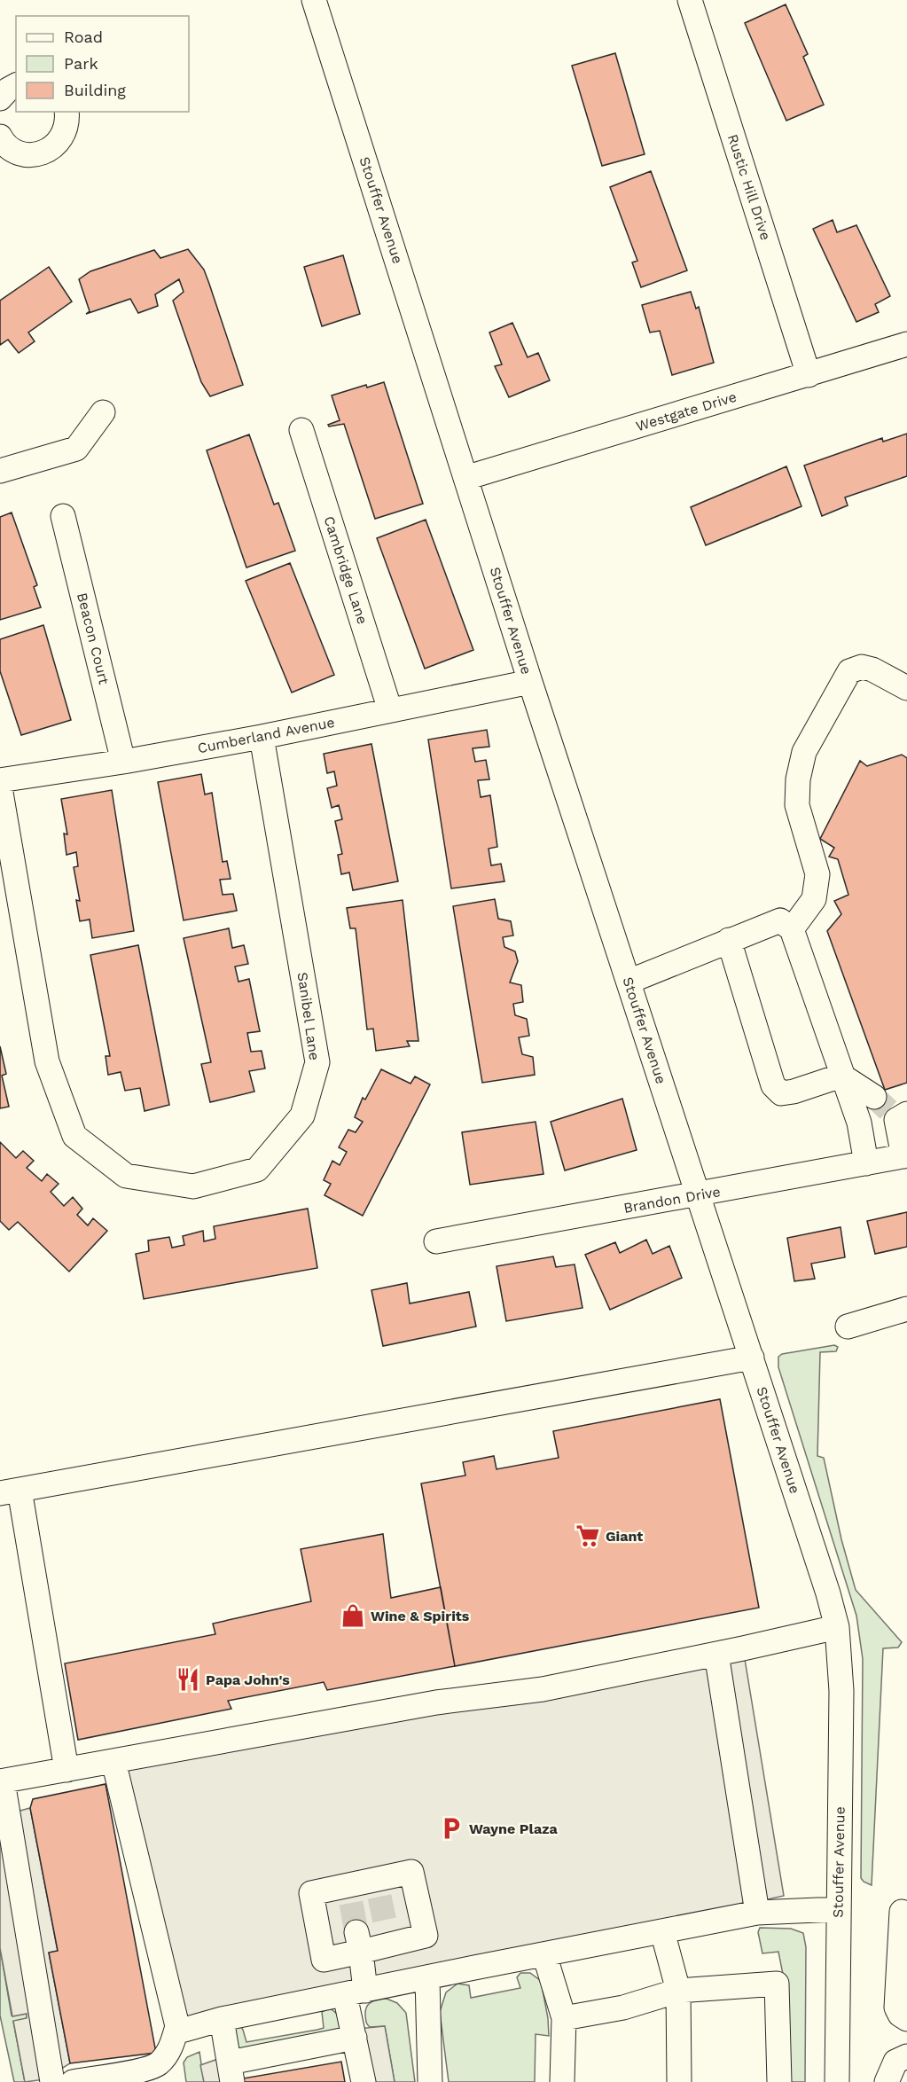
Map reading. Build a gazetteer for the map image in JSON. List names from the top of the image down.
{
  "streets": {
    "street": [
      "Rustic Hill Drive",
      "Stouffer Avenue",
      "Westgate Drive",
      "Cambridge Lane",
      "Beacon Court",
      "Cumberland Avenue",
      "Sanibel Lane",
      "Brandon Drive"
    ]
  },
  "crossings": [
    ["Rustic Hill Drive", "Westgate Drive"],
    ["Stouffer Avenue", "Westgate Drive"],
    ["Stouffer Avenue", "Cumberland Avenue"],
    ["Stouffer Avenue", "Brandon Drive"],
    ["Cambridge Lane", "Cumberland Avenue"],
    ["Beacon Court", "Cumberland Avenue"],
    ["Cumberland Avenue", "Sanibel Lane"]
  ],
  "places": {
    "supermarket": ["Giant"],
    "shop": ["Wine & Spirits"],
    "restaurant": ["Papa John's"],
    "parking": ["Wayne Plaza"]
  },
  "legend": ["Road", "Park", "Building"]
}
